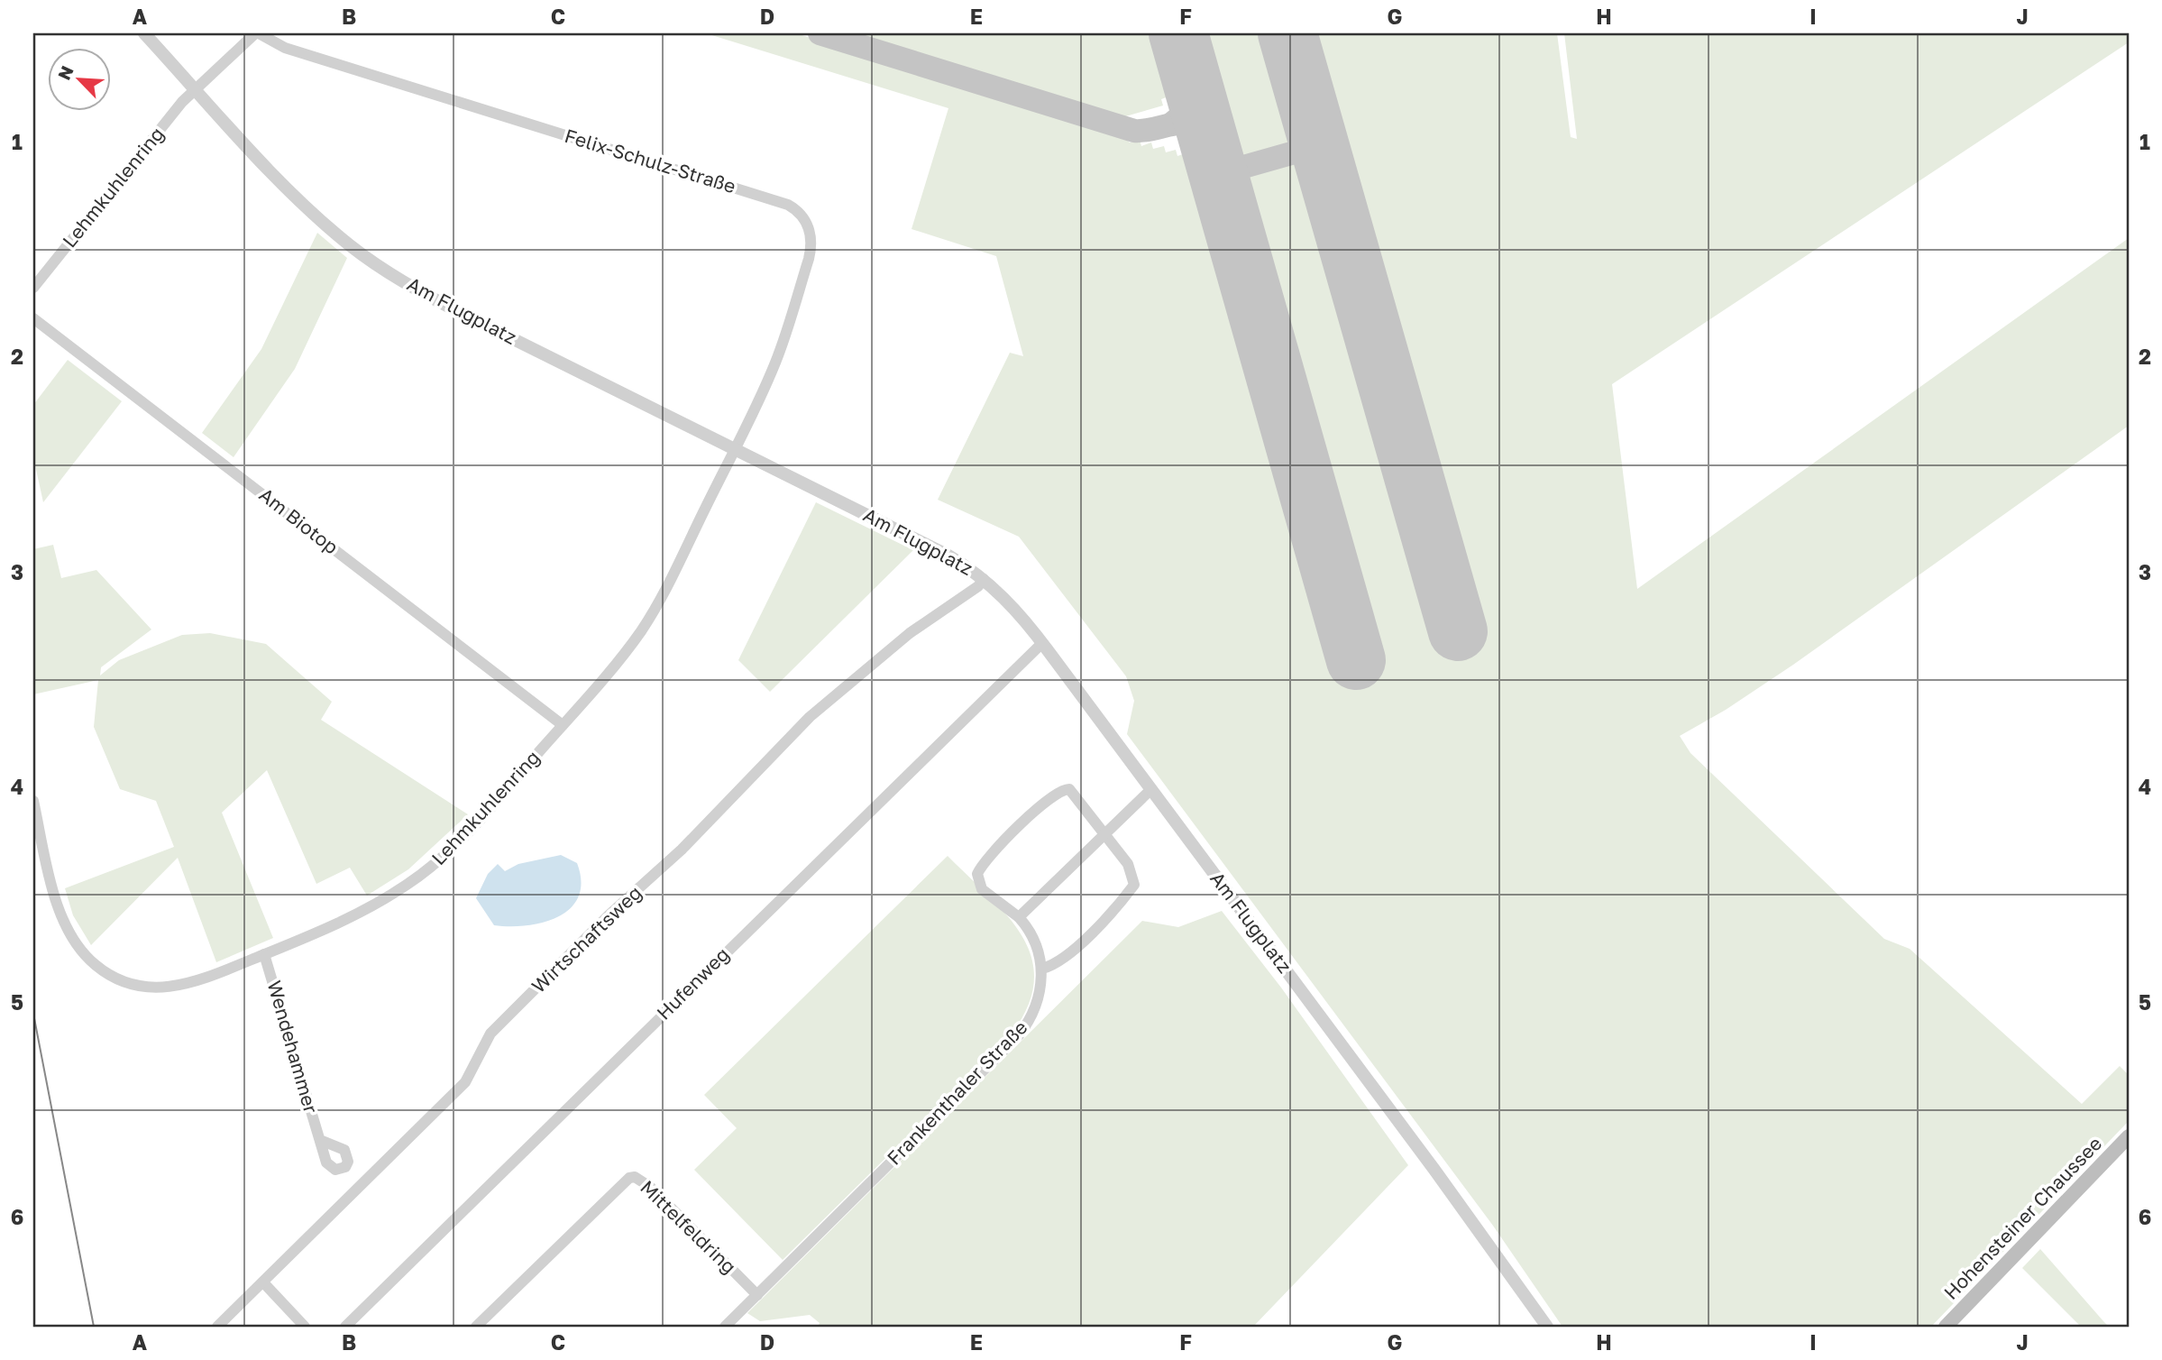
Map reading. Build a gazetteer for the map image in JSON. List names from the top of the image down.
{
  "streets": {
    "main road": ["Hohensteiner Chaussee"],
    "street": [
      "Felix-Schulz-Straße",
      "Lehmkuhlenring",
      "Am Flugplatz",
      "Am Biotop",
      "Wirtschaftsweg",
      "Hufenweg",
      "Wendehammer",
      "Frankenthaler Straße",
      "Mittelfeldring"
    ]
  },
  "crossings": [
    ["Felix-Schulz-Straße", "Lehmkuhlenring"],
    ["Felix-Schulz-Straße", "Am Flugplatz"],
    ["Lehmkuhlenring", "Am Flugplatz"],
    ["Lehmkuhlenring", "Am Biotop"],
    ["Lehmkuhlenring", "Wendehammer"],
    ["Am Flugplatz", "Wirtschaftsweg"],
    ["Am Flugplatz", "Hufenweg"],
    ["Frankenthaler Straße", "Mittelfeldring"]
  ],
  "north": "top left",
  "grid": {
    "columns": [
      "A",
      "B",
      "C",
      "D",
      "E",
      "F",
      "G",
      "H",
      "I",
      "J"
    ],
    "rows": [
      "1",
      "2",
      "3",
      "4",
      "5",
      "6"
    ]
  }
}
